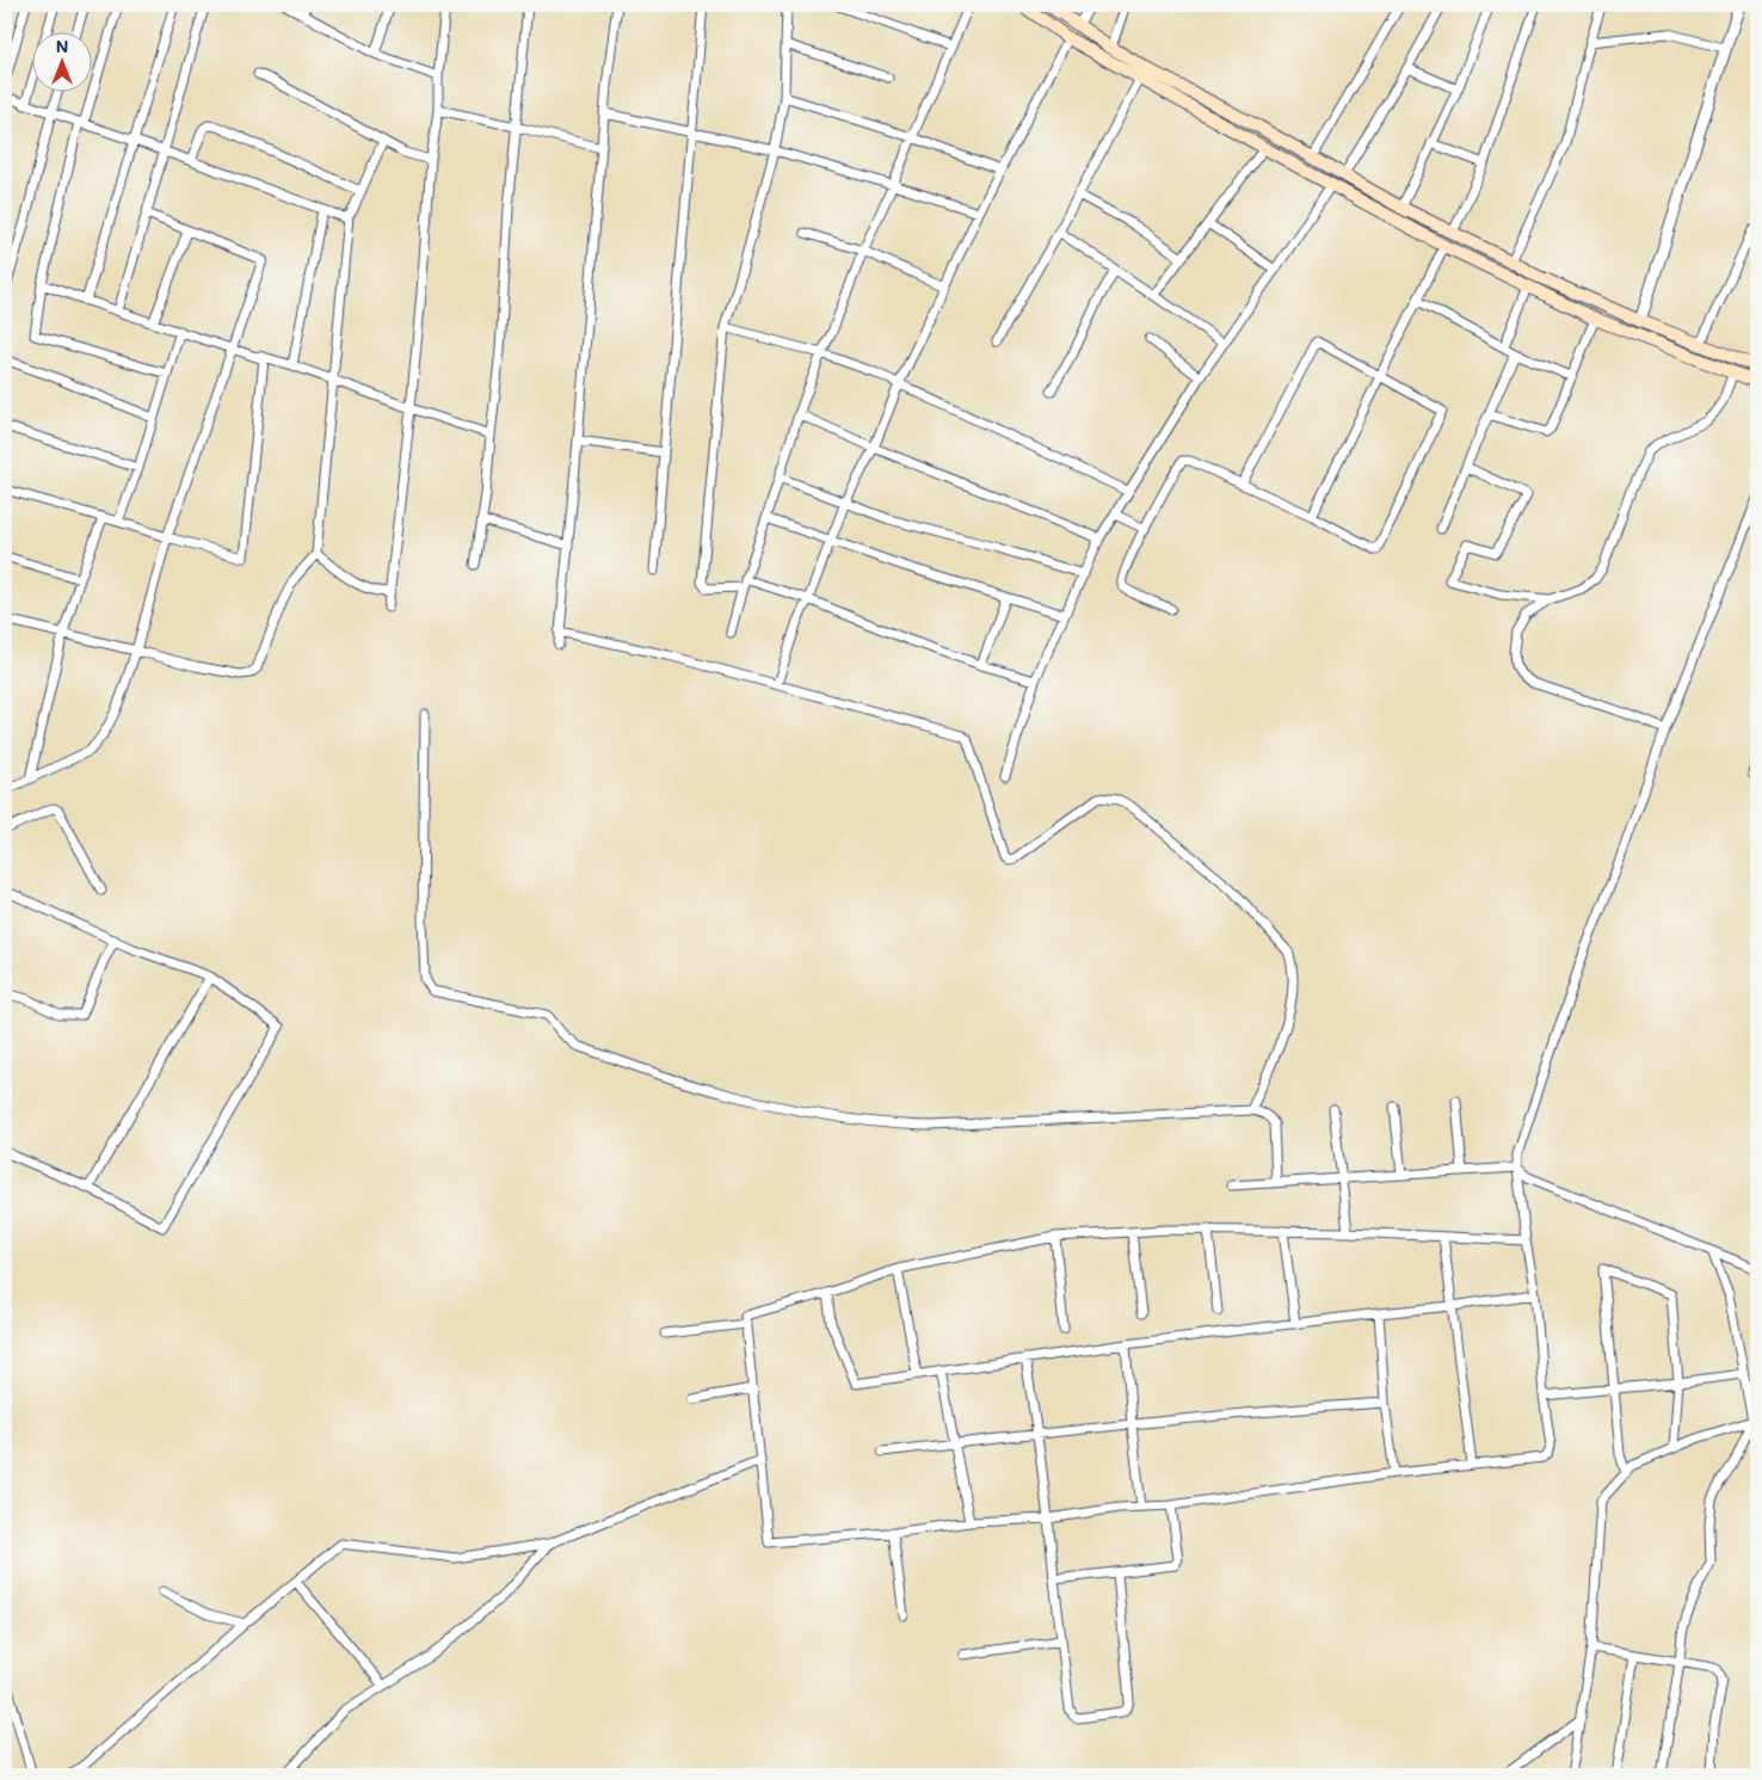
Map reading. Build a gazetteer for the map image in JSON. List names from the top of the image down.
{
  "north": "top"
}
